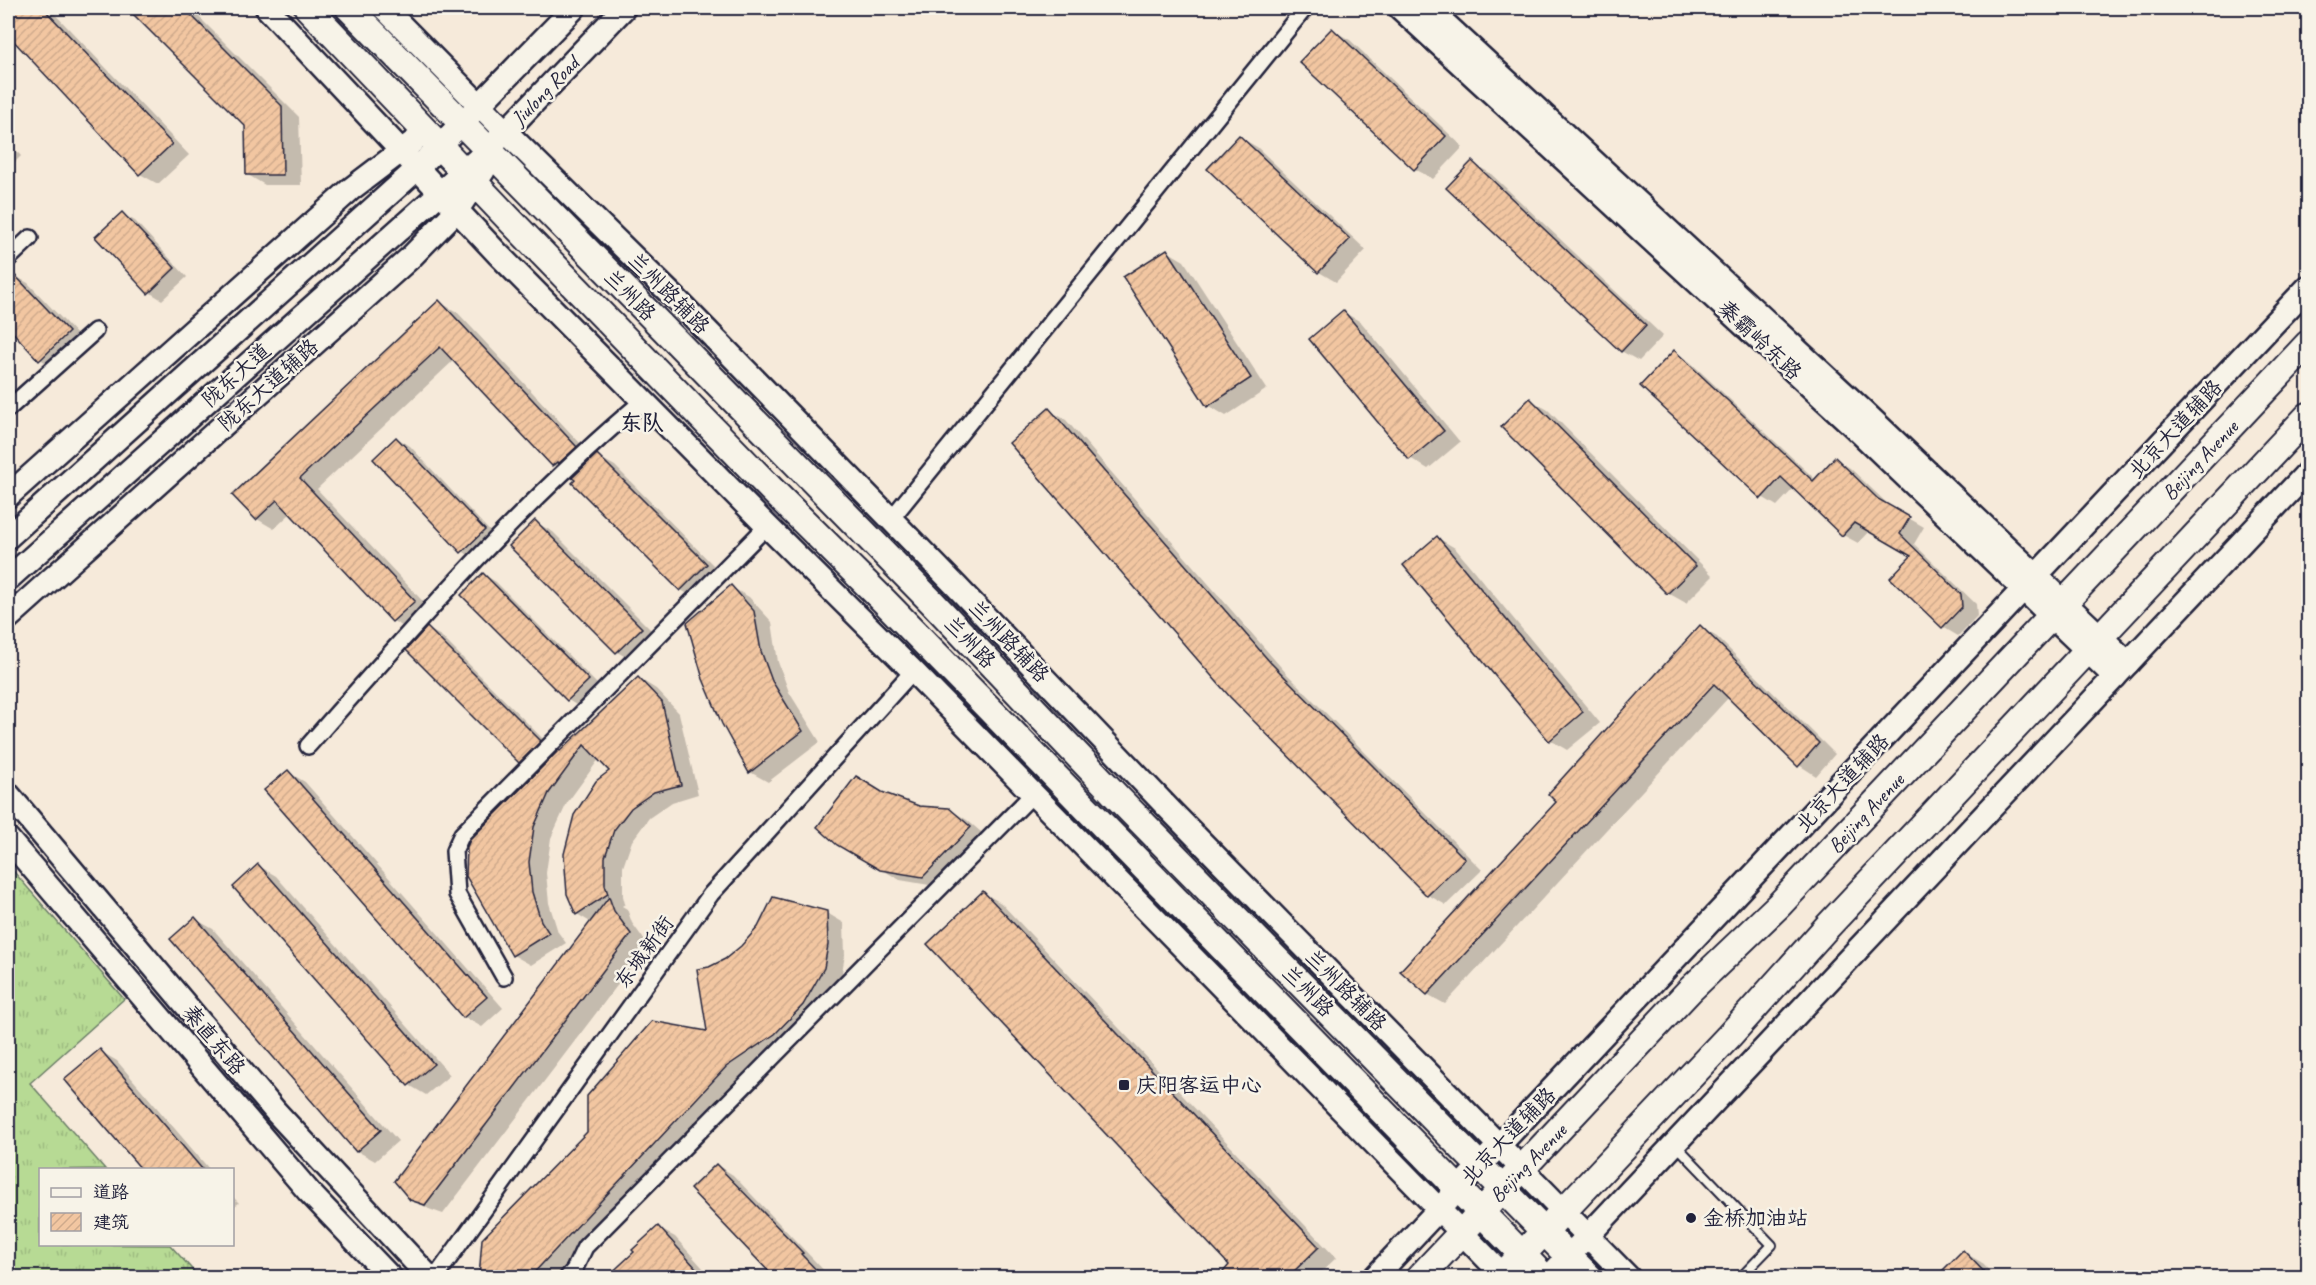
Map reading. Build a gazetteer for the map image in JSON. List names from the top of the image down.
{
  "streets": {
    "main road": ["兰州路", "Beijing Avenue"],
    "street": [
      "Jiulong Road",
      "兰州路辅路",
      "秦霸岭东路",
      "陇东大道",
      "陇东大道辅路",
      "北京大道辅路",
      "东城新街",
      "秦直东路"
    ]
  },
  "crossings": [
    ["Jiulong Road", "兰州路辅路"],
    ["Jiulong Road", "兰州路"],
    ["兰州路辅路", "北京大道辅路"],
    ["兰州路辅路", "Beijing Avenue"],
    ["兰州路", "陇东大道"],
    ["兰州路", "陇东大道辅路"],
    ["兰州路", "北京大道辅路"],
    ["兰州路", "Beijing Avenue"],
    ["秦霸岭东路", "北京大道辅路"],
    ["秦霸岭东路", "Beijing Avenue"],
    ["陇东大道", "陇东大道辅路"]
  ],
  "districts": ["东队"],
  "places": {
    "transit": ["庆阳客运中心"],
    "other": ["金桥加油站"]
  },
  "legend": ["道路", "建筑"]
}
